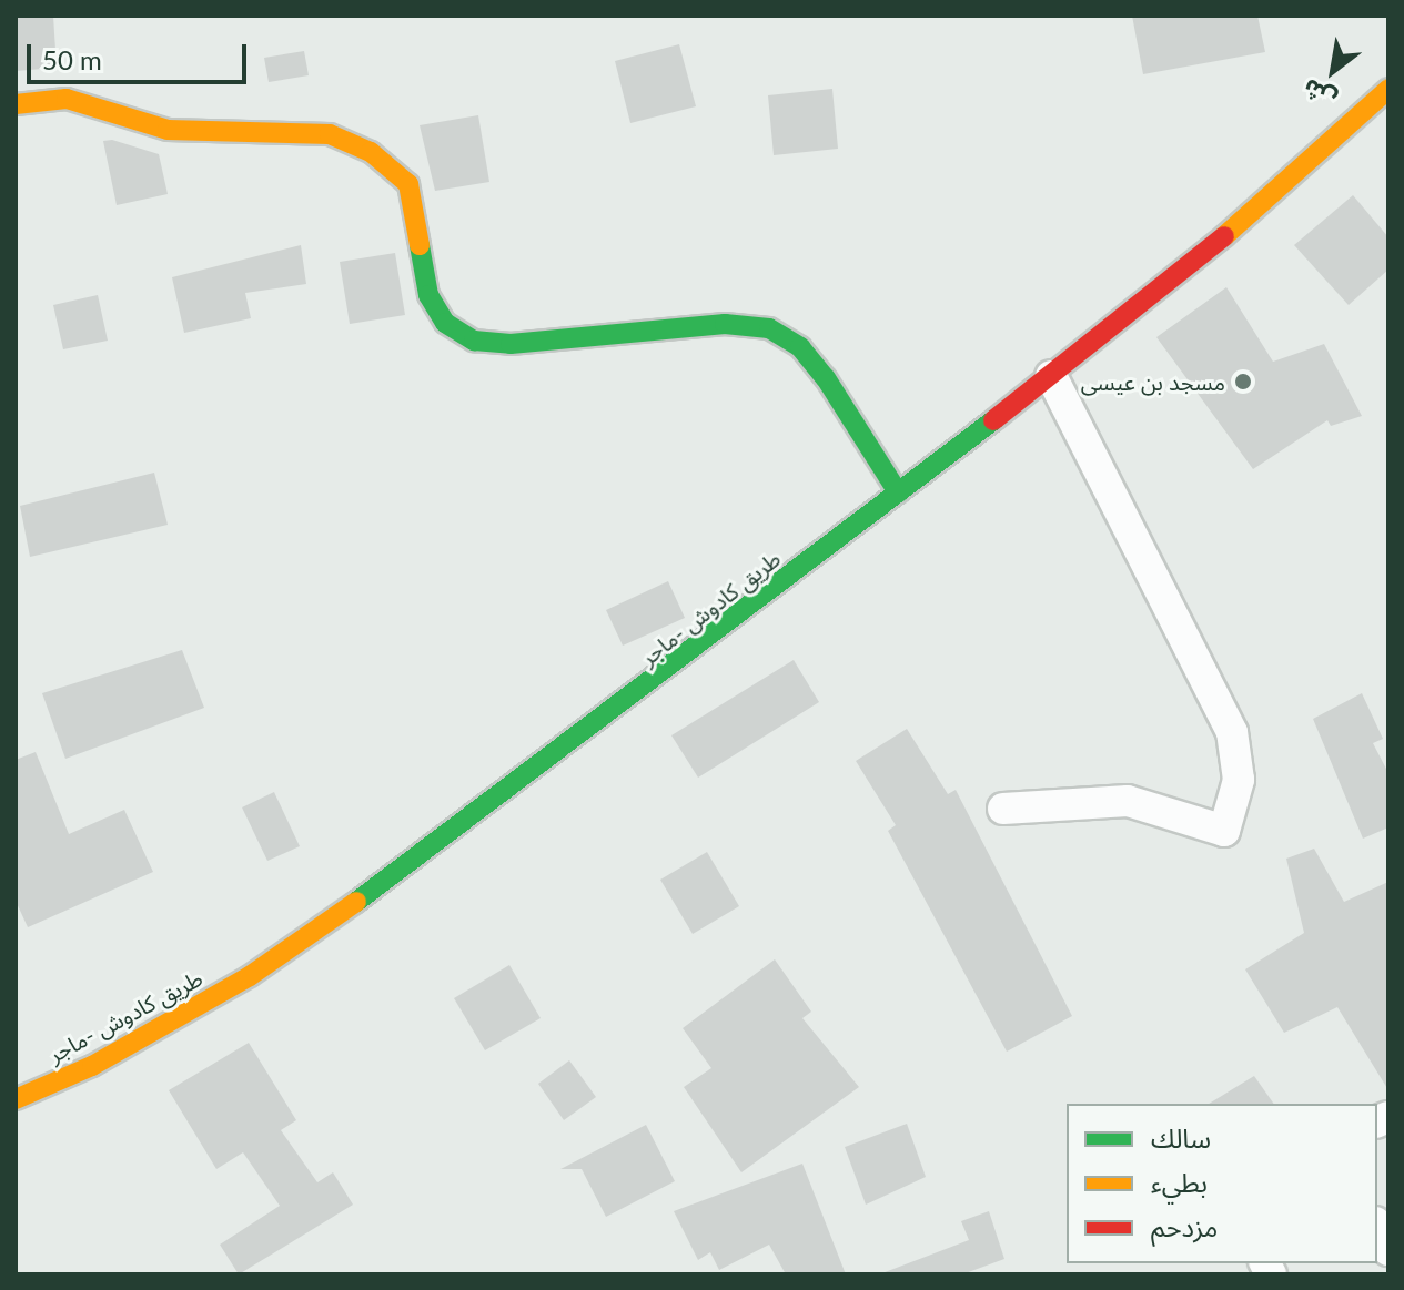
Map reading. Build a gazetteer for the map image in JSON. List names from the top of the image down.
{
  "streets": {
    "main road": ["طريق كادوش -ماجر"]
  },
  "places": ["مسجد بن عيسى"],
  "legend": ["سالك", "بطيء", "مزدحم"],
  "scale_bar": "50 m",
  "north": "bottom left"
}
